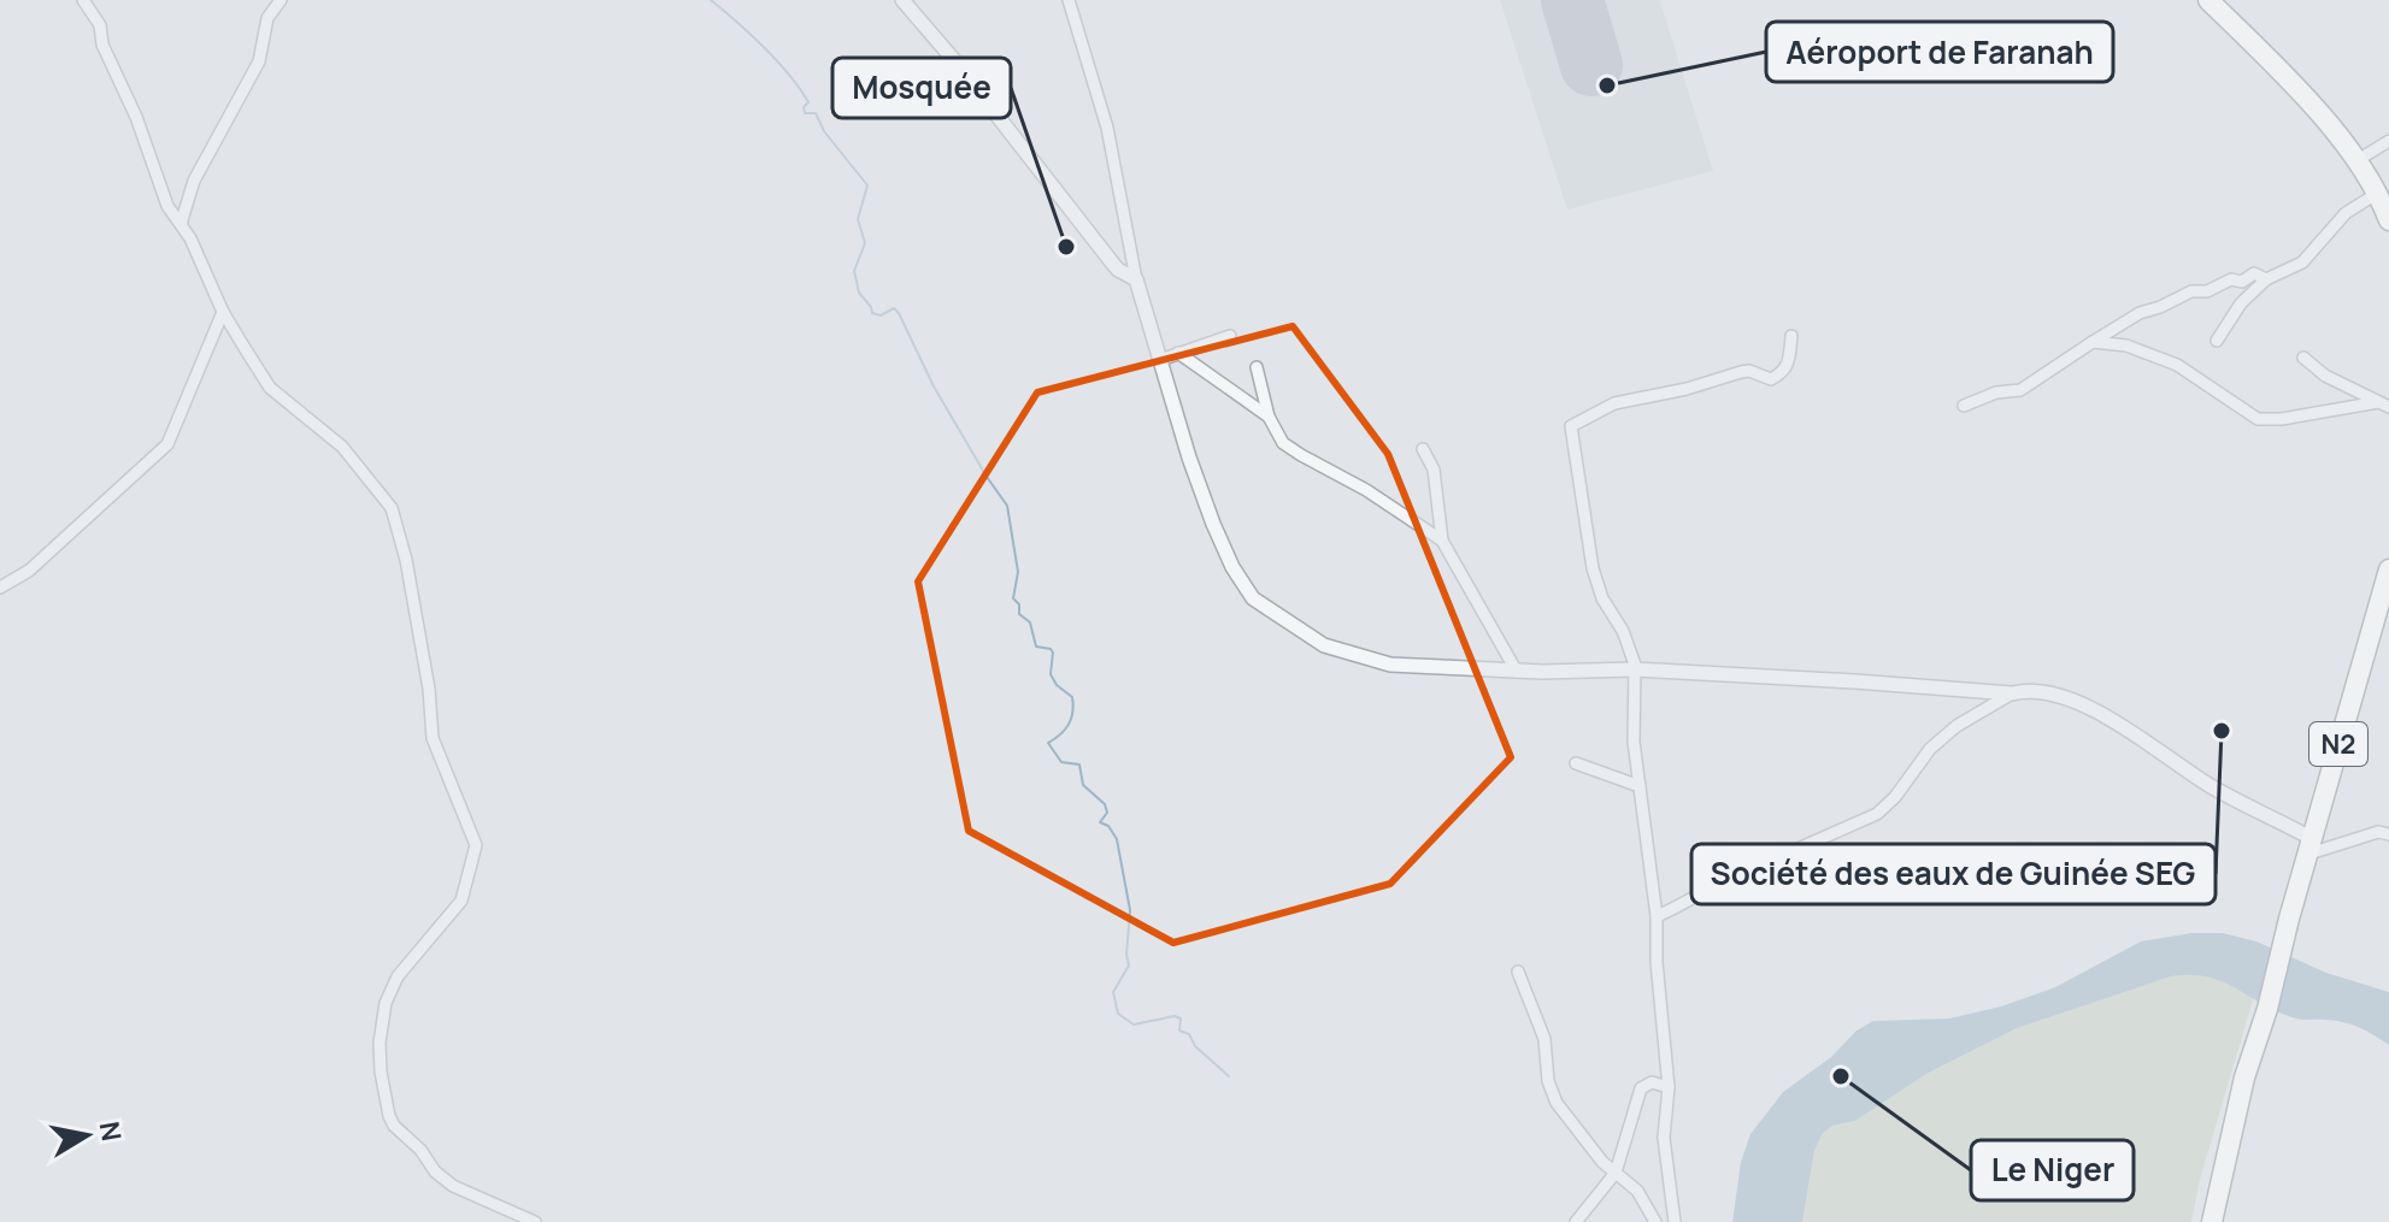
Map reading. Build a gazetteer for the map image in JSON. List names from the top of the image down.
{
  "streets": {
    "highway": ["N2"]
  },
  "places": [
    "Aéroport de Faranah",
    "Mosquée",
    "Société des eaux de Guinée SEG",
    "Le Niger"
  ],
  "north": "right"
}
